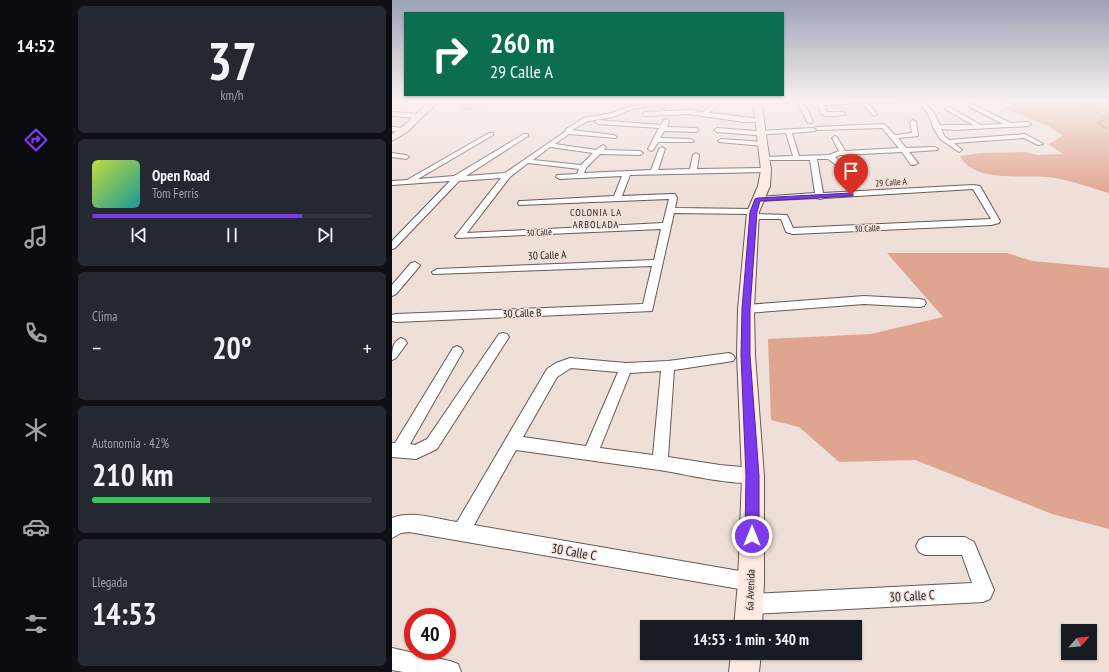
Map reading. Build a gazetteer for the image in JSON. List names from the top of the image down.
{
  "streets": {
    "street": [
      "29 Calle A",
      "30 Calle",
      "30 Calle A",
      "30 Calle B",
      "30 Calle C",
      "6a Avenida"
    ]
  },
  "crossings": [
    ["29 Calle A", "30 Calle"],
    ["29 Calle A", "6a Avenida"],
    ["30 Calle", "6a Avenida"],
    ["30 Calle A", "30 Calle B"],
    ["30 Calle C", "6a Avenida"]
  ],
  "districts": ["COLONIA LA ARBOLADA"],
  "north": "top right",
  "page": {
    "tabs": "14:52",
    "tile": [
      ["37", "km/h"],
      "Clima",
      ["Autonomía · 42%", "210 km"],
      ["Llegada", "14:53"]
    ],
    "turn": ["260 m", "29 Calle A"],
    "song": ["Open Road", "Tom Ferris"],
    "heat": ["−", "20°", "+"],
    "limit": "40",
    "trip": "14:53 · 1 min · 340 m"
  }
}
